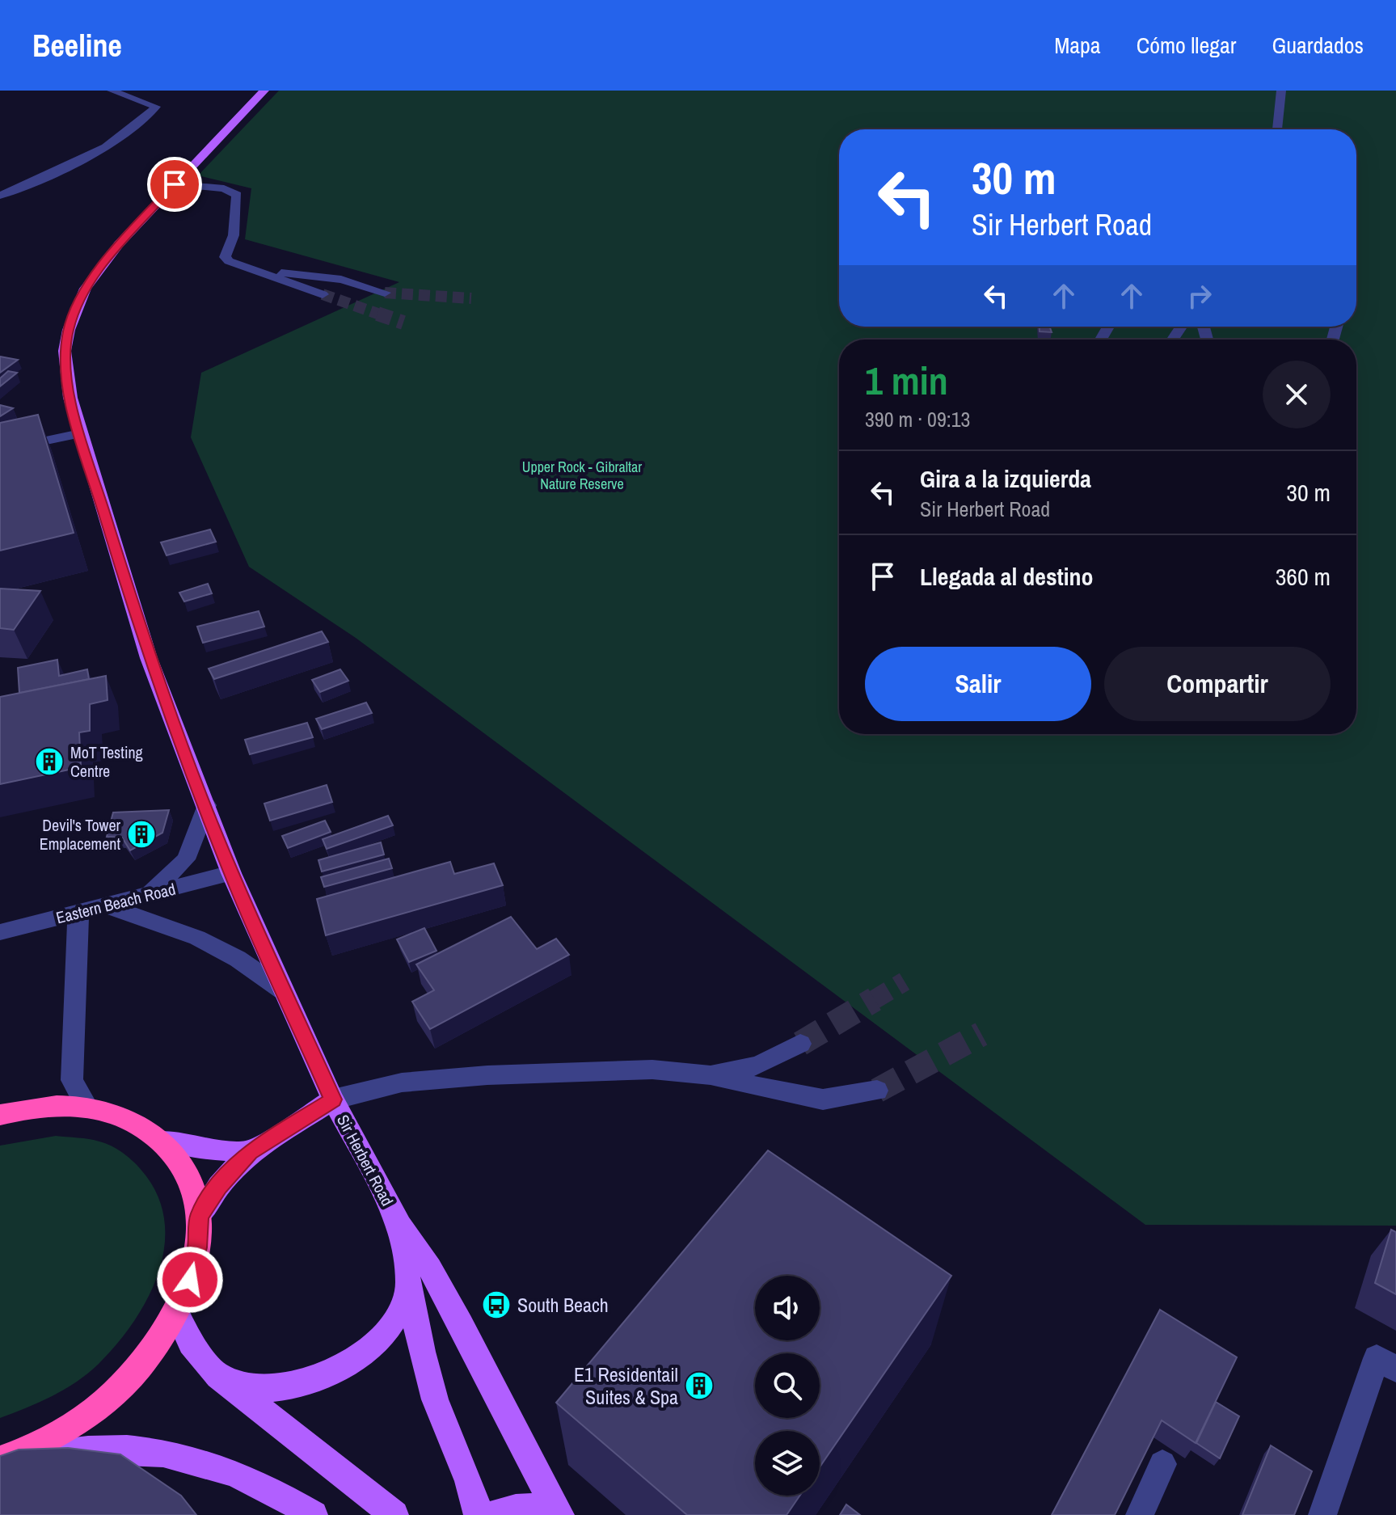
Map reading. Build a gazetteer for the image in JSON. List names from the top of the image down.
{
  "streets": {
    "main road": ["Sir Herbert Road"],
    "street": ["Eastern Beach Road"]
  },
  "crossings": [
    ["Eastern Beach Road", "Sir Herbert Road"]
  ],
  "parks": ["Upper Rock - Gibraltar Nature Reserve"],
  "places": {
    "building": ["MoT Testing Centre", "Devil's Tower Emplacement", "E1 Residentail Suites & Spa"],
    "bus stop": ["South Beach"]
  },
  "page": {
    "header": "Beeline",
    "nav": ["Mapa", "Cómo llegar", "Guardados"],
    "turn": ["30 m", "Sir Herbert Road"],
    "heading": ["1 min", "390 m · 09:13"],
    "list": [
      {
        "name": "Gira a la izquierda",
        "note": "Sir Herbert Road",
        "value": "30 m"
      },
      {
        "name": "Llegada al destino",
        "value": "360 m"
      }
    ],
    "buttons": ["Salir", "Compartir"]
  }
}
